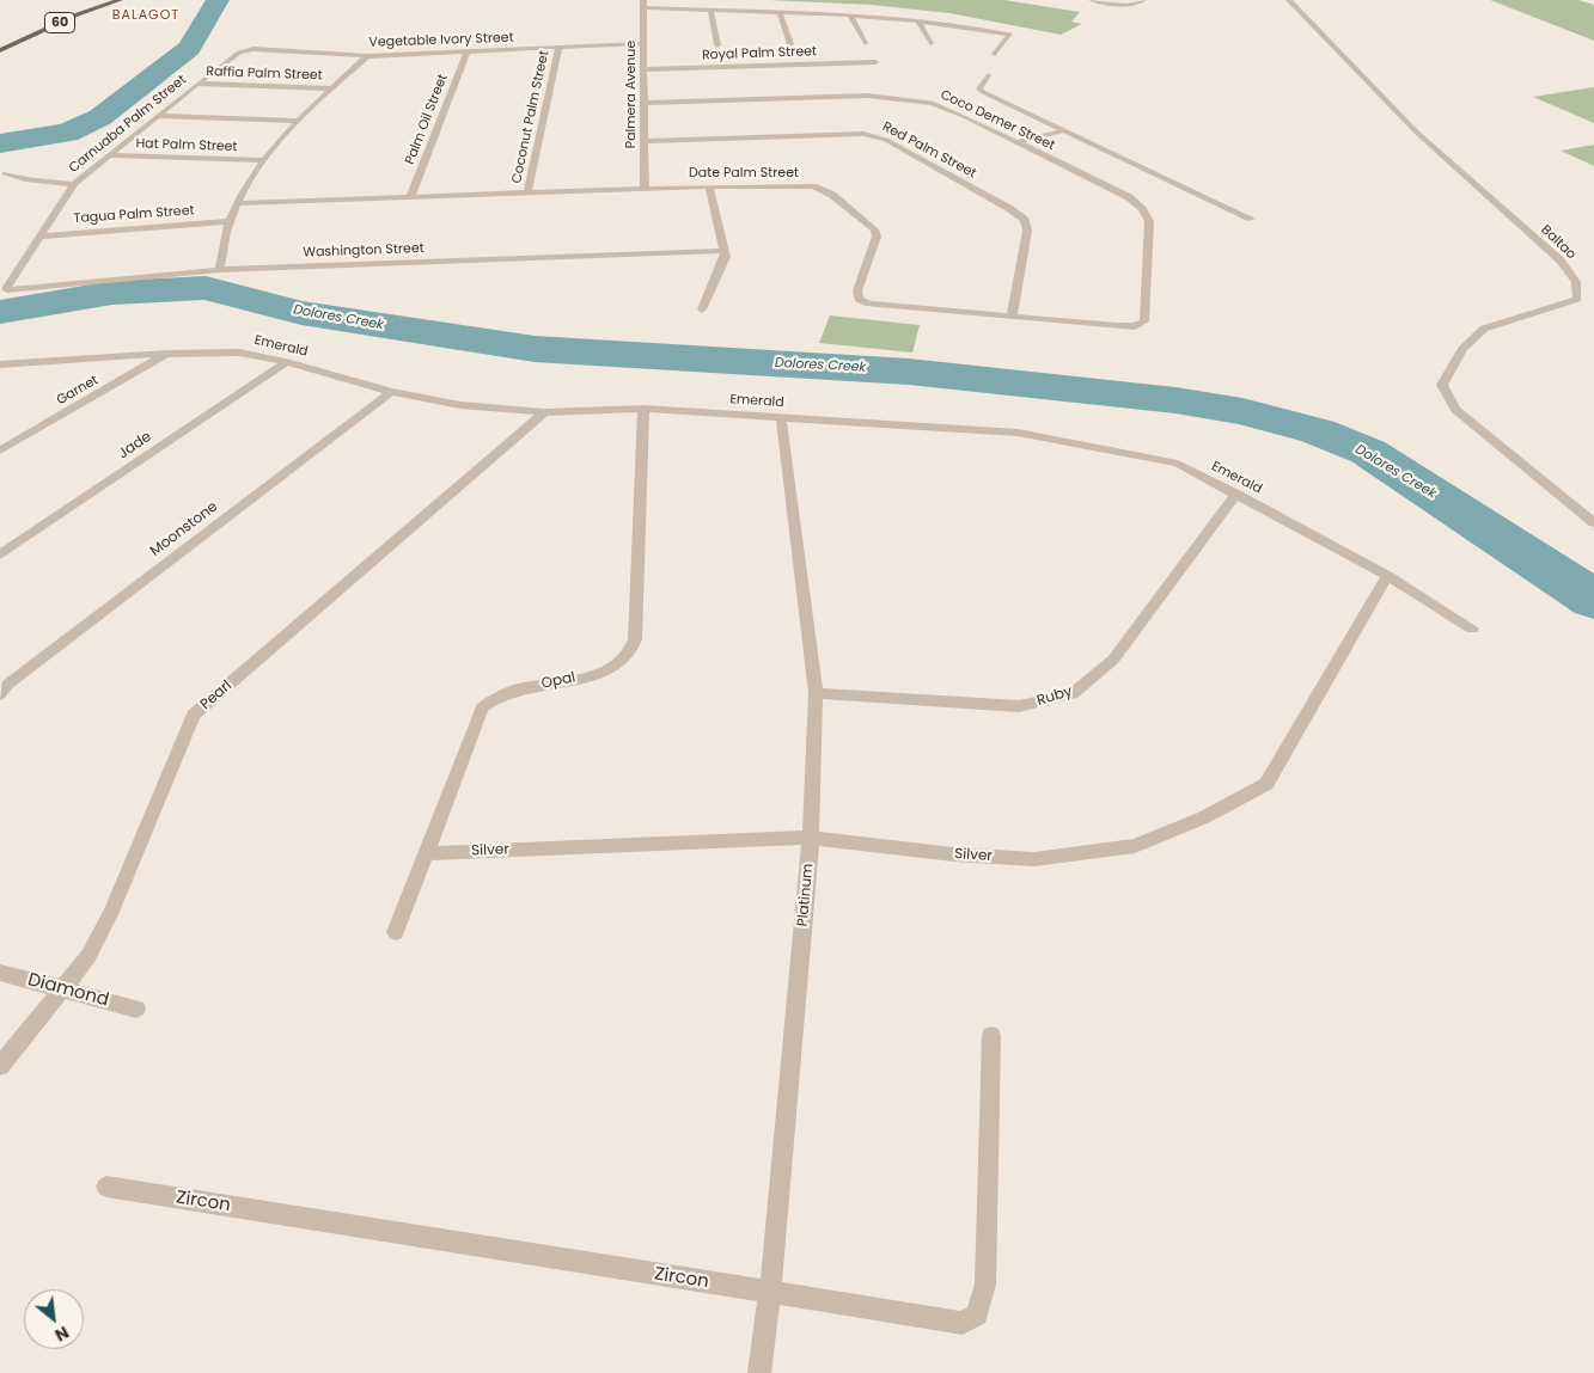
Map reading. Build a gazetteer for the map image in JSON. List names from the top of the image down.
{
  "streets": {
    "main road": ["60"],
    "street": [
      "Vegetable Ivory Street",
      "Royal Palm Street",
      "Raffia Palm Street",
      "Palmera Avenue",
      "Coconut Palm Street",
      "Palm Oil Street",
      "Coco Demer Street",
      "Carnuaba Palm Street",
      "Hat Palm Street",
      "Red Palm Street",
      "Date Palm Street",
      "Tagua Palm Street",
      "Baltao",
      "Washington Street",
      "Emerald",
      "Garnet",
      "Jade",
      "Moonstone",
      "Opal",
      "Pearl",
      "Ruby",
      "Silver",
      "Platinum",
      "Diamond",
      "Zircon"
    ]
  },
  "crossings": [
    ["Vegetable Ivory Street", "Palmera Avenue"],
    ["Vegetable Ivory Street", "Coconut Palm Street"],
    ["Vegetable Ivory Street", "Palm Oil Street"],
    ["Vegetable Ivory Street", "Carnuaba Palm Street"],
    ["Royal Palm Street", "Palmera Avenue"],
    ["Raffia Palm Street", "Carnuaba Palm Street"],
    ["Palmera Avenue", "Coco Demer Street"],
    ["Palmera Avenue", "Red Palm Street"],
    ["Palmera Avenue", "Date Palm Street"],
    ["Coconut Palm Street", "Date Palm Street"],
    ["Palm Oil Street", "Date Palm Street"],
    ["Coco Demer Street", "Date Palm Street"],
    ["Carnuaba Palm Street", "Hat Palm Street"],
    ["Carnuaba Palm Street", "Tagua Palm Street"],
    ["Carnuaba Palm Street", "Washington Street"],
    ["Red Palm Street", "Date Palm Street"],
    ["Emerald", "Garnet"],
    ["Emerald", "Jade"],
    ["Emerald", "Moonstone"],
    ["Emerald", "Opal"],
    ["Emerald", "Pearl"],
    ["Emerald", "Ruby"],
    ["Emerald", "Silver"],
    ["Emerald", "Platinum"],
    ["Opal", "Silver"],
    ["Pearl", "Diamond"],
    ["Ruby", "Platinum"],
    ["Silver", "Platinum"],
    ["Platinum", "Zircon"]
  ],
  "districts": ["BALAGOT"],
  "water": ["Dolores Creek"],
  "north": "bottom right"
}
